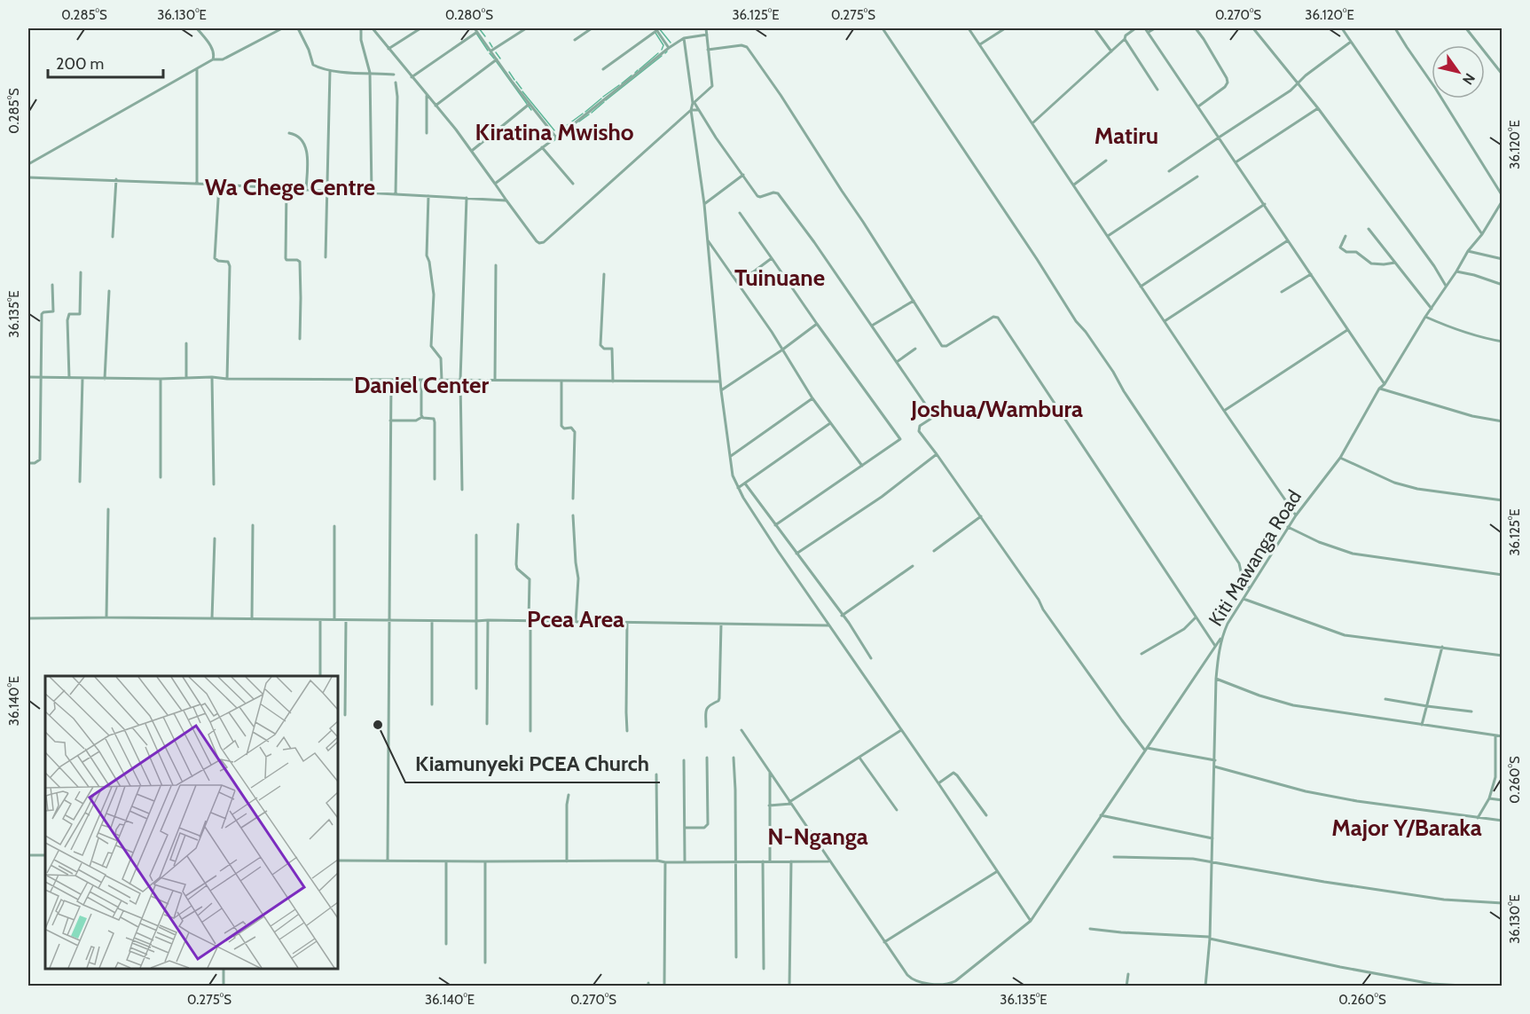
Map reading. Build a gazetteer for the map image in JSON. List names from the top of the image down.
{
  "streets": {
    "street": ["Kiti Mawanga Road"]
  },
  "districts": [
    "Kiratina Mwisho",
    "Matiru",
    "Wa Chege Centre",
    "Tuinuane",
    "Daniel Center",
    "Joshua/Wambura",
    "Pcea Area",
    "Major Y/Baraka",
    "N-Nganga"
  ],
  "places": ["Kiamunyeki PCEA Church"],
  "scale_bar": "200 m",
  "north": "bottom right",
  "coordinates": [
    "0.285°S",
    "36.130°E",
    "0.280°S",
    "36.125°E",
    "0.275°S",
    "0.270°S",
    "36.120°E",
    "36.135°E",
    "36.140°E",
    "0.260°S"
  ]
}
